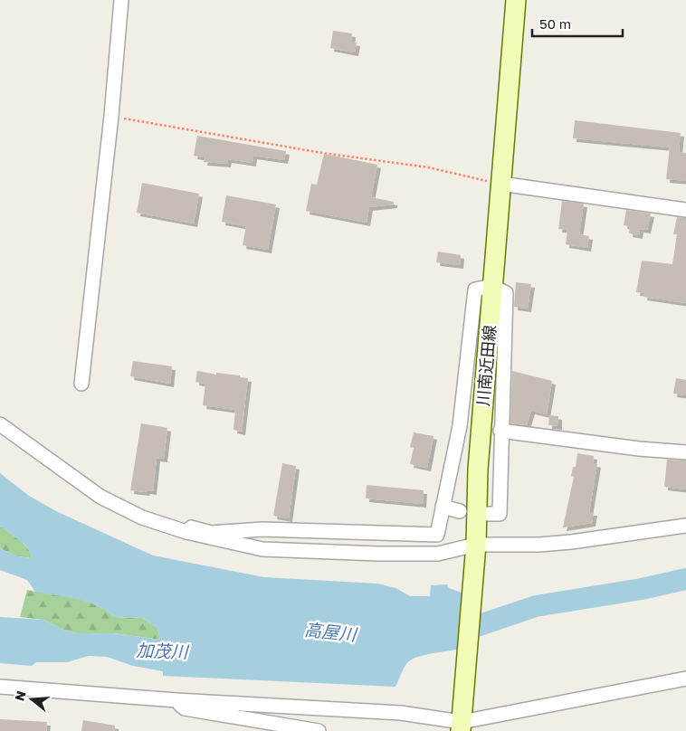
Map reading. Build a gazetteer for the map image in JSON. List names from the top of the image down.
{
  "streets": {
    "main road": ["川南近田線"]
  },
  "water": ["高屋川", "加茂川"],
  "scale_bar": "50 m",
  "north": "left"
}
